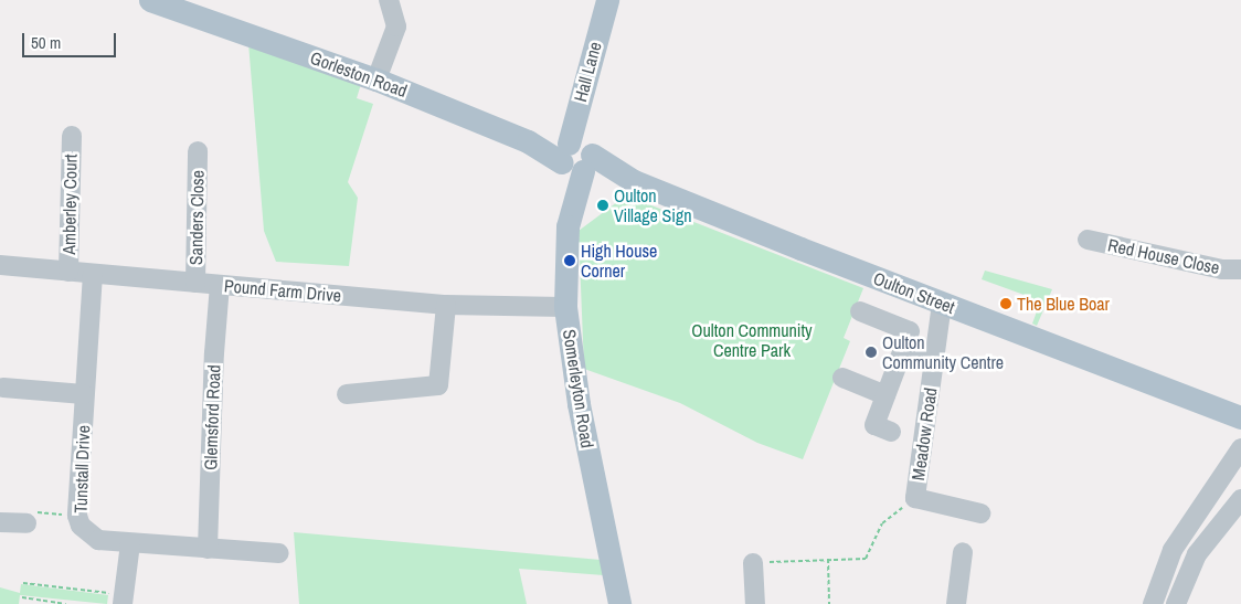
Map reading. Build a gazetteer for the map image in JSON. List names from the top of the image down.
{
  "streets": {
    "main road": [
      "Hall Lane",
      "Gorleston Road",
      "Oulton Street",
      "Somerleyton Road"
    ],
    "street": [
      "Amberley Court",
      "Sanders Close",
      "Red House Close",
      "Pound Farm Drive",
      "Glemsford Road",
      "Meadow Road",
      "Tunstall Drive"
    ]
  },
  "crossings": [
    ["Hall Lane", "Gorleston Road"],
    ["Hall Lane", "Oulton Street"],
    ["Hall Lane", "Somerleyton Road"],
    ["Gorleston Road", "Oulton Street"],
    ["Gorleston Road", "Somerleyton Road"],
    ["Amberley Court", "Pound Farm Drive"],
    ["Sanders Close", "Pound Farm Drive"],
    ["Pound Farm Drive", "Somerleyton Road"],
    ["Pound Farm Drive", "Glemsford Road"],
    ["Pound Farm Drive", "Tunstall Drive"],
    ["Oulton Street", "Somerleyton Road"],
    ["Oulton Street", "Meadow Road"],
    ["Glemsford Road", "Tunstall Drive"]
  ],
  "parks": ["Oulton Community Centre Park"],
  "places": [
    "Oulton Village Sign",
    "High House Corner",
    "The Blue Boar",
    "Oulton Community Centre"
  ],
  "scale_bar": "50 m"
}
